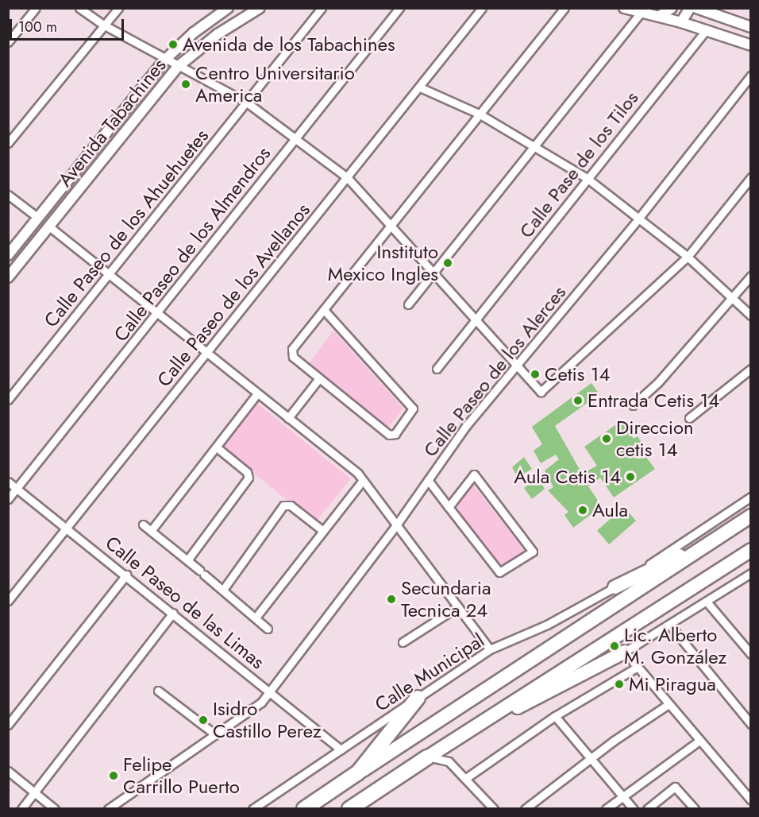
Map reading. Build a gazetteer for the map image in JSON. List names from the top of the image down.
{
  "streets": {
    "street": [
      "Avenida Tabachines",
      "Calle Pase de los Tilos",
      "Calle Paseo de los Ahuehuetes",
      "Calle Paseo de los Almendros",
      "Calle Paseo de los Avellanos",
      "Calle Paseo de los Alerces",
      "Calle Paseo de las Limas",
      "Calle Municipal"
    ]
  },
  "crossings": [
    ["Calle Paseo de los Almendros", "Calle Paseo de las Limas"],
    ["Calle Paseo de los Avellanos", "Calle Paseo de las Limas"],
    ["Calle Paseo de los Alerces", "Calle Paseo de las Limas"],
    ["Calle Paseo de las Limas", "Calle Municipal"]
  ],
  "places": [
    "Avenida de los Tabachines",
    "Centro Universitario America",
    "Instituto Mexico Ingles",
    "Cetis 14",
    "Entrada Cetis 14",
    "Direccion cetis 14",
    "Aula Cetis 14",
    "Aula",
    "Secundaria Tecnica 24",
    "Lic. Alberto M. González",
    "Mi Piragua",
    "Isidro Castillo Perez",
    "Felipe Carrillo Puerto"
  ],
  "scale_bar": "100 m"
}
